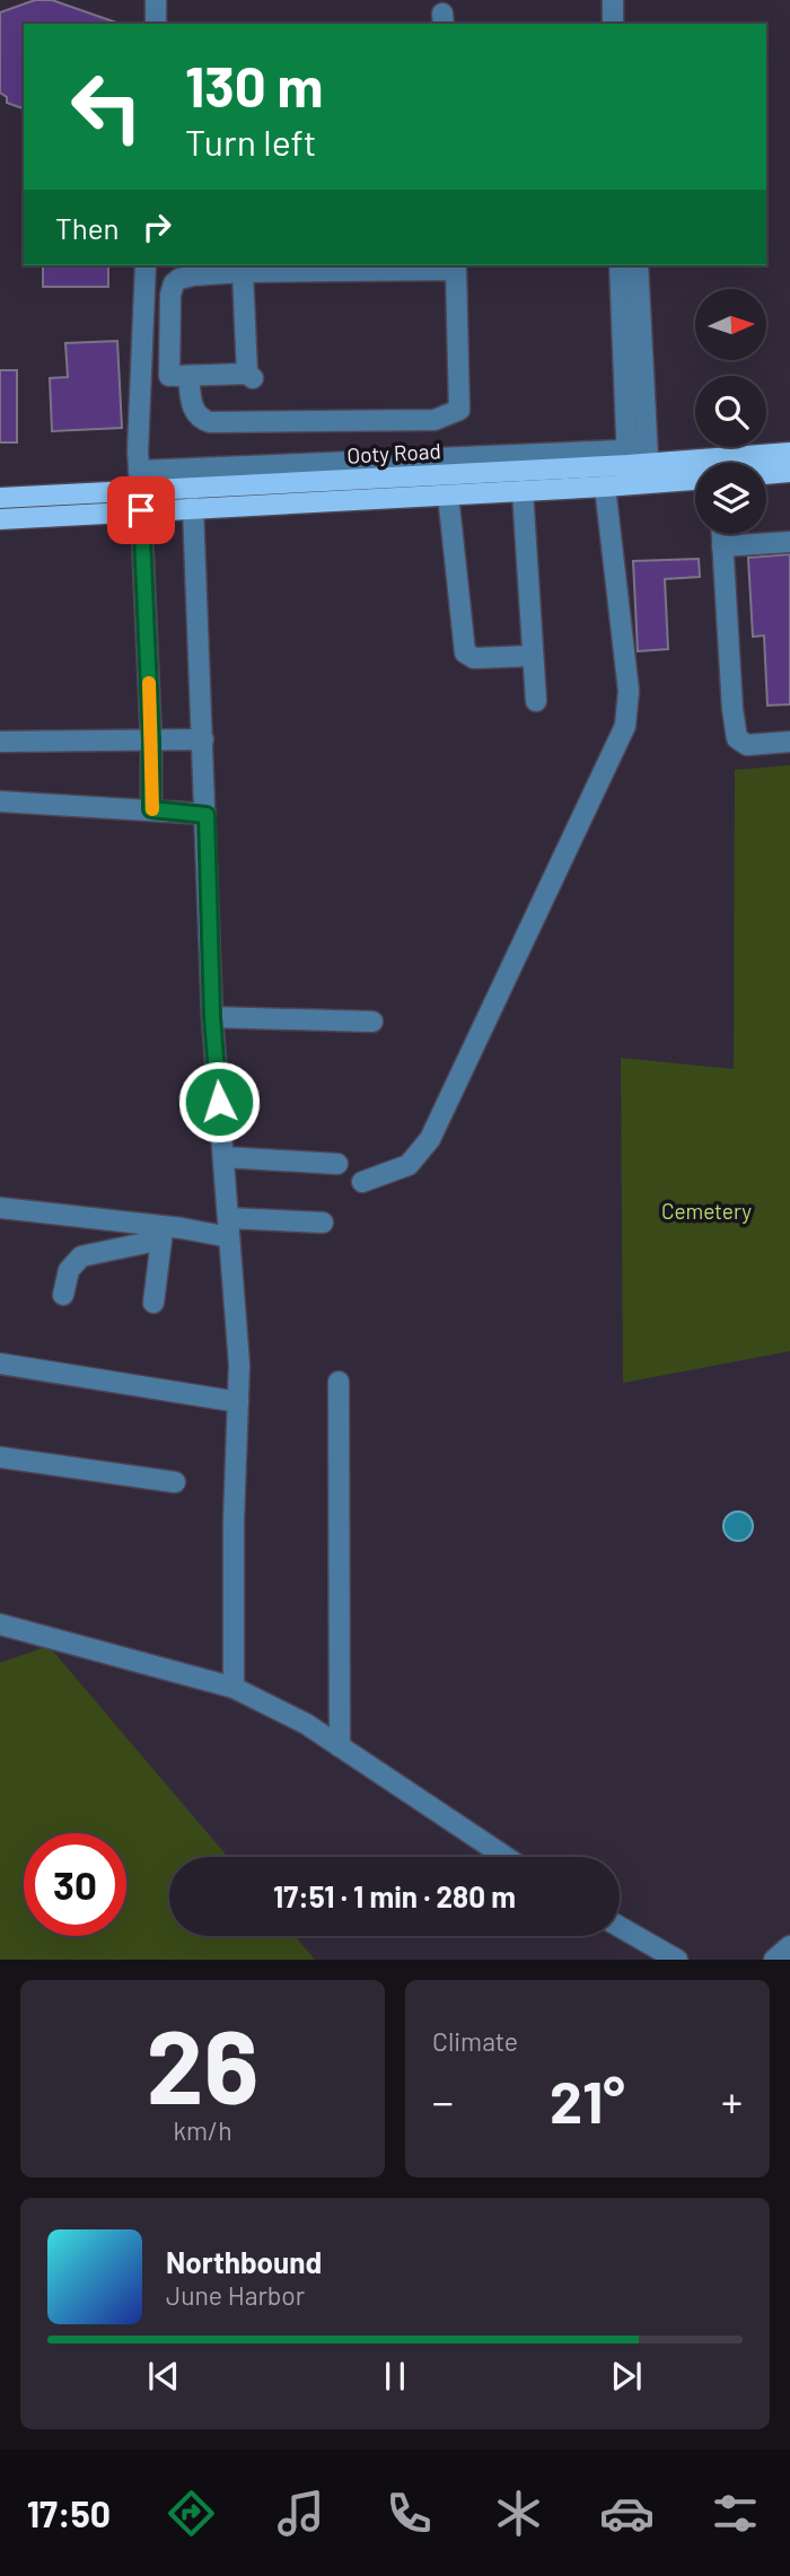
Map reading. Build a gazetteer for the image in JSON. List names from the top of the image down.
{
  "streets": {
    "main road": ["Ooty Road"]
  },
  "parks": ["Cemetery"],
  "north": "right",
  "page": {
    "turn": ["130 m", "Turn left"],
    "then": "Then",
    "limit": "30",
    "trip": "17:51 · 1 min · 280 m",
    "tile": [
      ["26", "km/h"],
      "Climate"
    ],
    "heat": ["−", "21°", "+"],
    "song": ["Northbound", "June Harbor"],
    "tabs": "17:50"
  }
}
